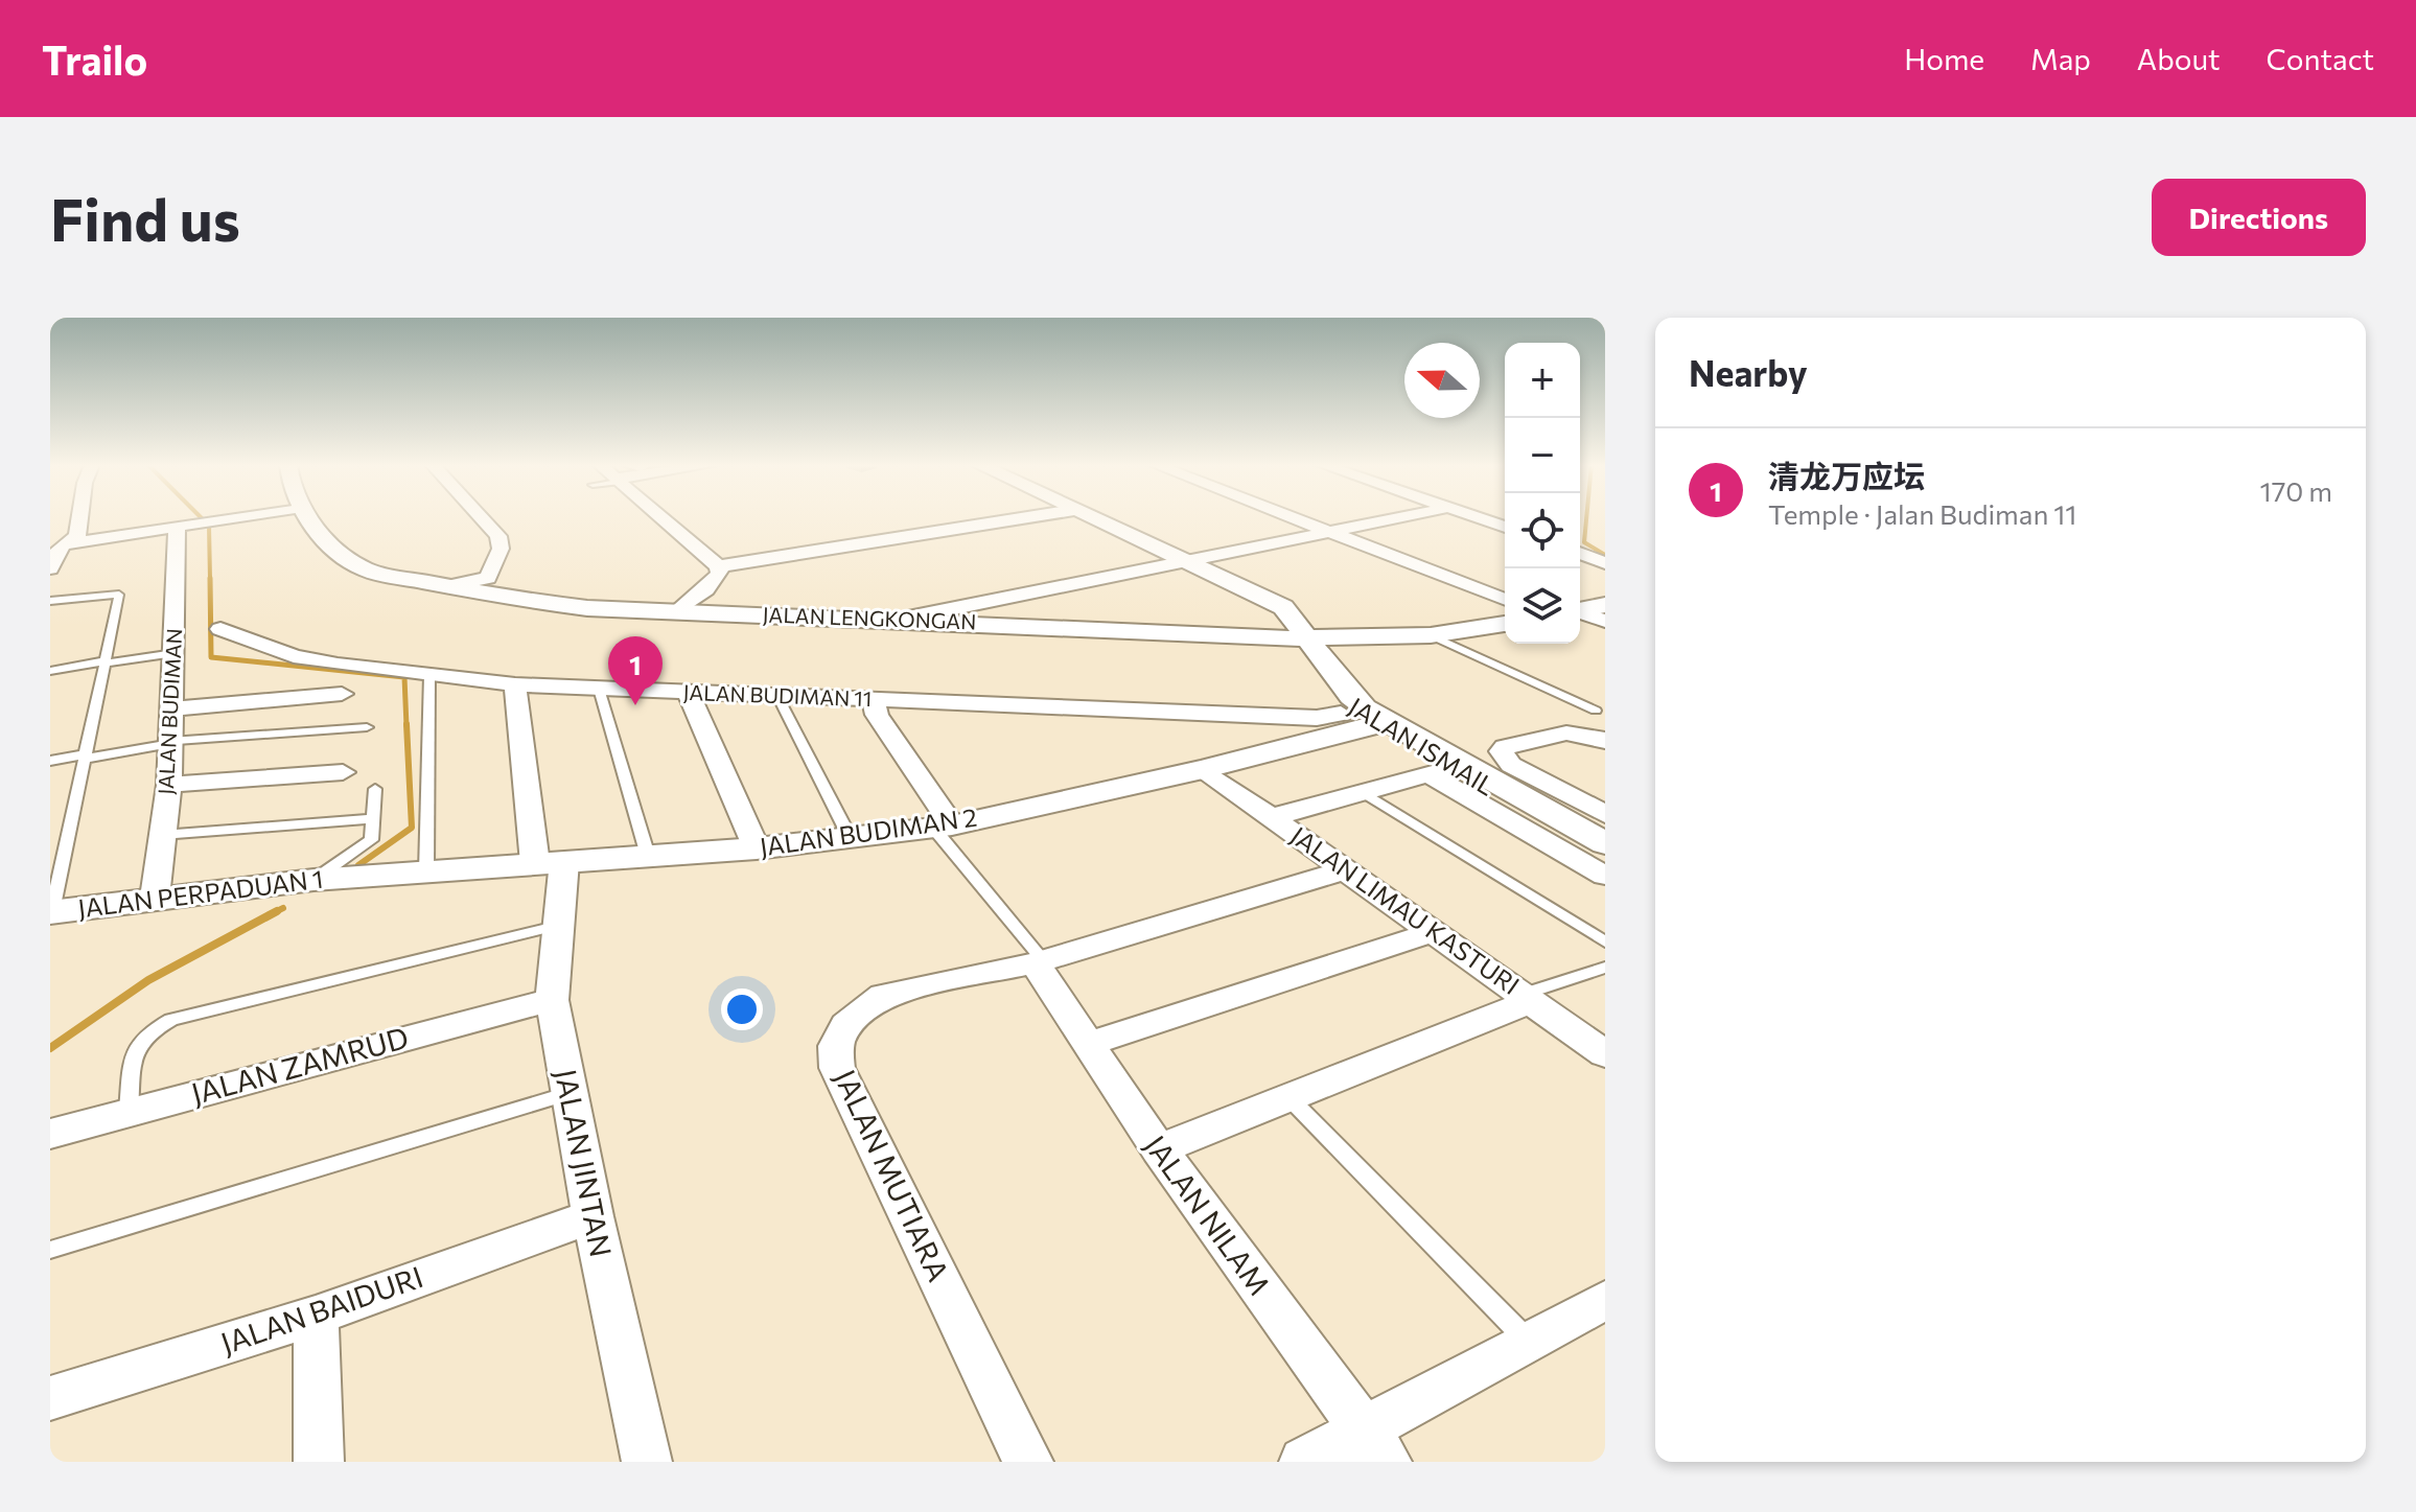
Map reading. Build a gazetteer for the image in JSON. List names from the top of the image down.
{
  "streets": {
    "street": [
      "JALAN LENGKONGAN",
      "JALAN BUDIMAN 11",
      "JALAN BUDIMAN",
      "JALAN ISMAIL",
      "JALAN BUDIMAN 2",
      "JALAN PERPADUAN 1",
      "JALAN LIMAU KASTURI",
      "JALAN ZAMRUD",
      "JALAN JINTAN",
      "JALAN MUTIARA",
      "JALAN NILAM",
      "JALAN BAIDURI"
    ]
  },
  "crossings": [
    ["JALAN LENGKONGAN", "JALAN ISMAIL"],
    ["JALAN BUDIMAN 11", "JALAN JINTAN"],
    ["JALAN BUDIMAN", "JALAN PERPADUAN 1"],
    ["JALAN ISMAIL", "JALAN BUDIMAN 2"],
    ["JALAN BUDIMAN 2", "JALAN PERPADUAN 1"],
    ["JALAN BUDIMAN 2", "JALAN LIMAU KASTURI"],
    ["JALAN BUDIMAN 2", "JALAN JINTAN"],
    ["JALAN LIMAU KASTURI", "JALAN MUTIARA"],
    ["JALAN ZAMRUD", "JALAN JINTAN"],
    ["JALAN JINTAN", "JALAN BAIDURI"],
    ["JALAN MUTIARA", "JALAN NILAM"]
  ],
  "north": "left",
  "page": {
    "header": "Trailo",
    "nav": [
      "Home",
      "Map",
      "About",
      "Contact"
    ],
    "buttons": "Directions",
    "title": "Find us",
    "heading": "Nearby",
    "map_buttons": ["+", "−"],
    "list": [
      {
        "mark": "1",
        "name": "清龙万应坛",
        "note": "Temple · Jalan Budiman 11",
        "value": "170 m"
      }
    ],
    "pins": "1"
  }
}
